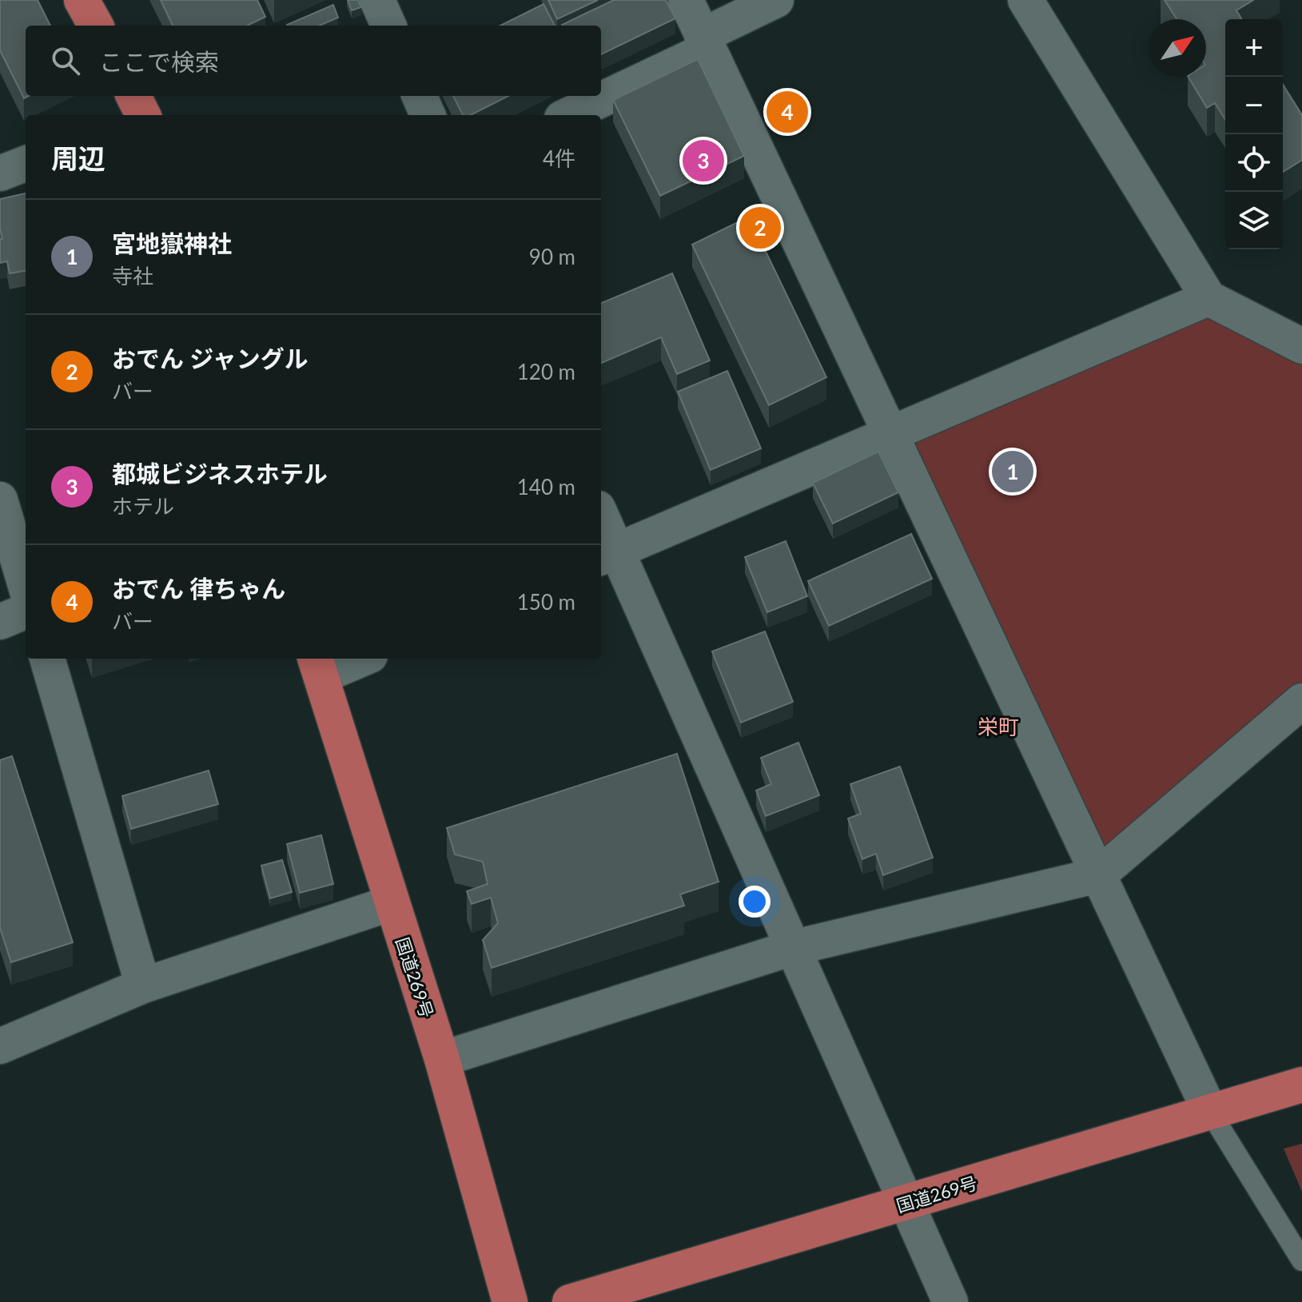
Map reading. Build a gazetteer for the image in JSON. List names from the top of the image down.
{
  "streets": {
    "highway": ["国道269号"]
  },
  "districts": ["栄町"],
  "north": "top right",
  "page": {
    "map_buttons": ["+", "−"],
    "search": "ここで検索",
    "pins": [
      "4",
      "3",
      "2",
      "1"
    ],
    "heading": ["周辺", "4件"],
    "list": [
      {
        "mark": "1",
        "name": "宮地嶽神社",
        "note": "寺社",
        "value": "90 m"
      },
      {
        "mark": "2",
        "name": "おでん ジャングル",
        "note": "バー",
        "value": "120 m"
      },
      {
        "mark": "3",
        "name": "都城ビジネスホテル",
        "note": "ホテル",
        "value": "140 m"
      },
      {
        "mark": "4",
        "name": "おでん 律ちゃん",
        "note": "バー",
        "value": "150 m"
      }
    ]
  }
}
